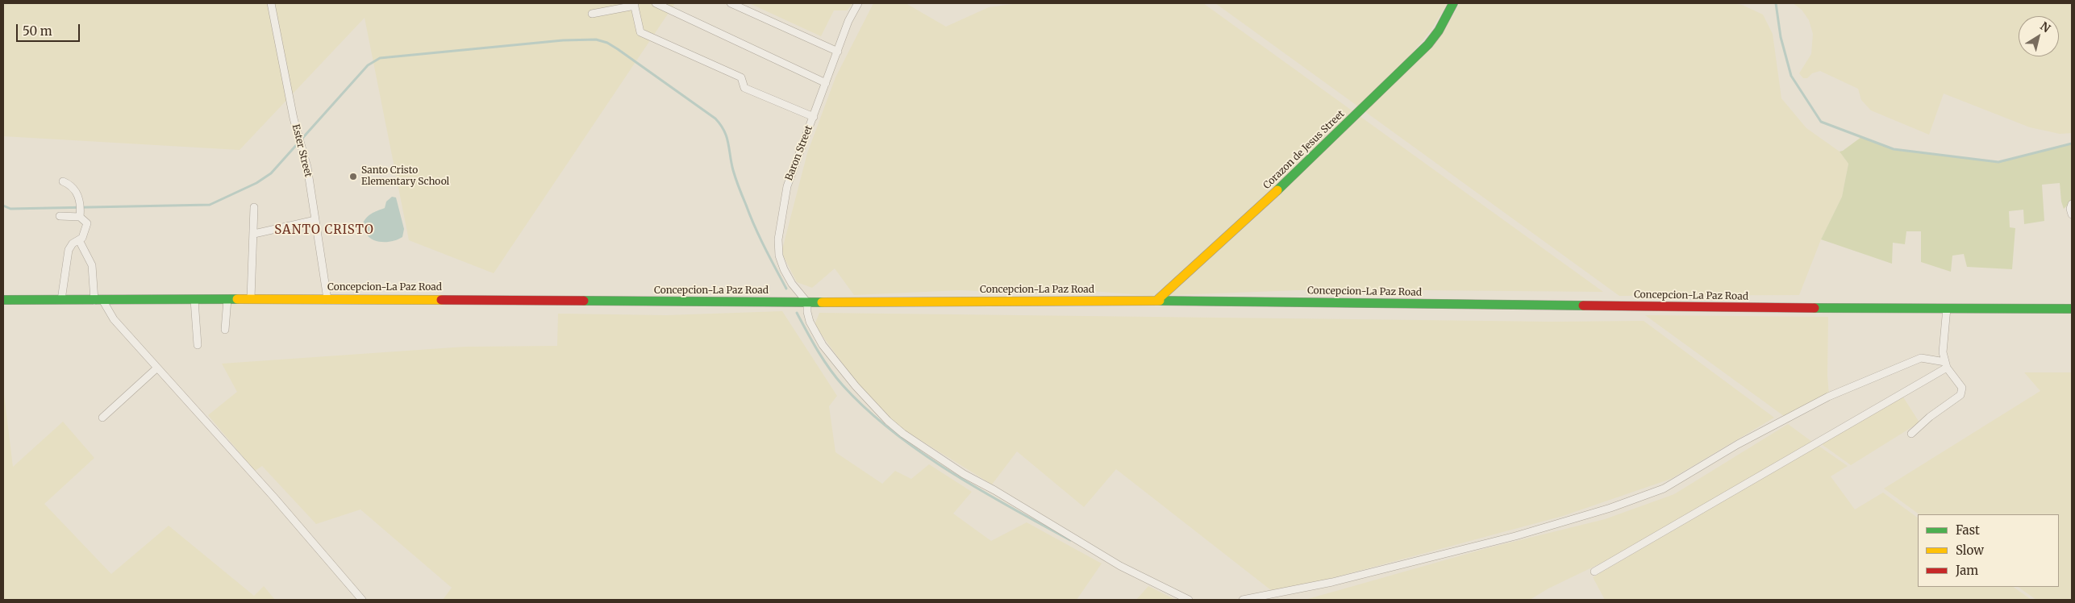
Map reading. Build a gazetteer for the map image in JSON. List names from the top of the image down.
{
  "streets": {
    "main road": ["Corazon de Jesus Street", "Concepcion-La Paz Road"],
    "street": ["Ester Street", "Baron Street"]
  },
  "crossings": [
    ["Corazon de Jesus Street", "Concepcion-La Paz Road"],
    ["Ester Street", "Concepcion-La Paz Road"],
    ["Baron Street", "Concepcion-La Paz Road"]
  ],
  "districts": ["SANTO CRISTO"],
  "places": ["Santo Cristo Elementary School"],
  "legend": ["Fast", "Slow", "Jam"],
  "scale_bar": "50 m",
  "north": "top right"
}
